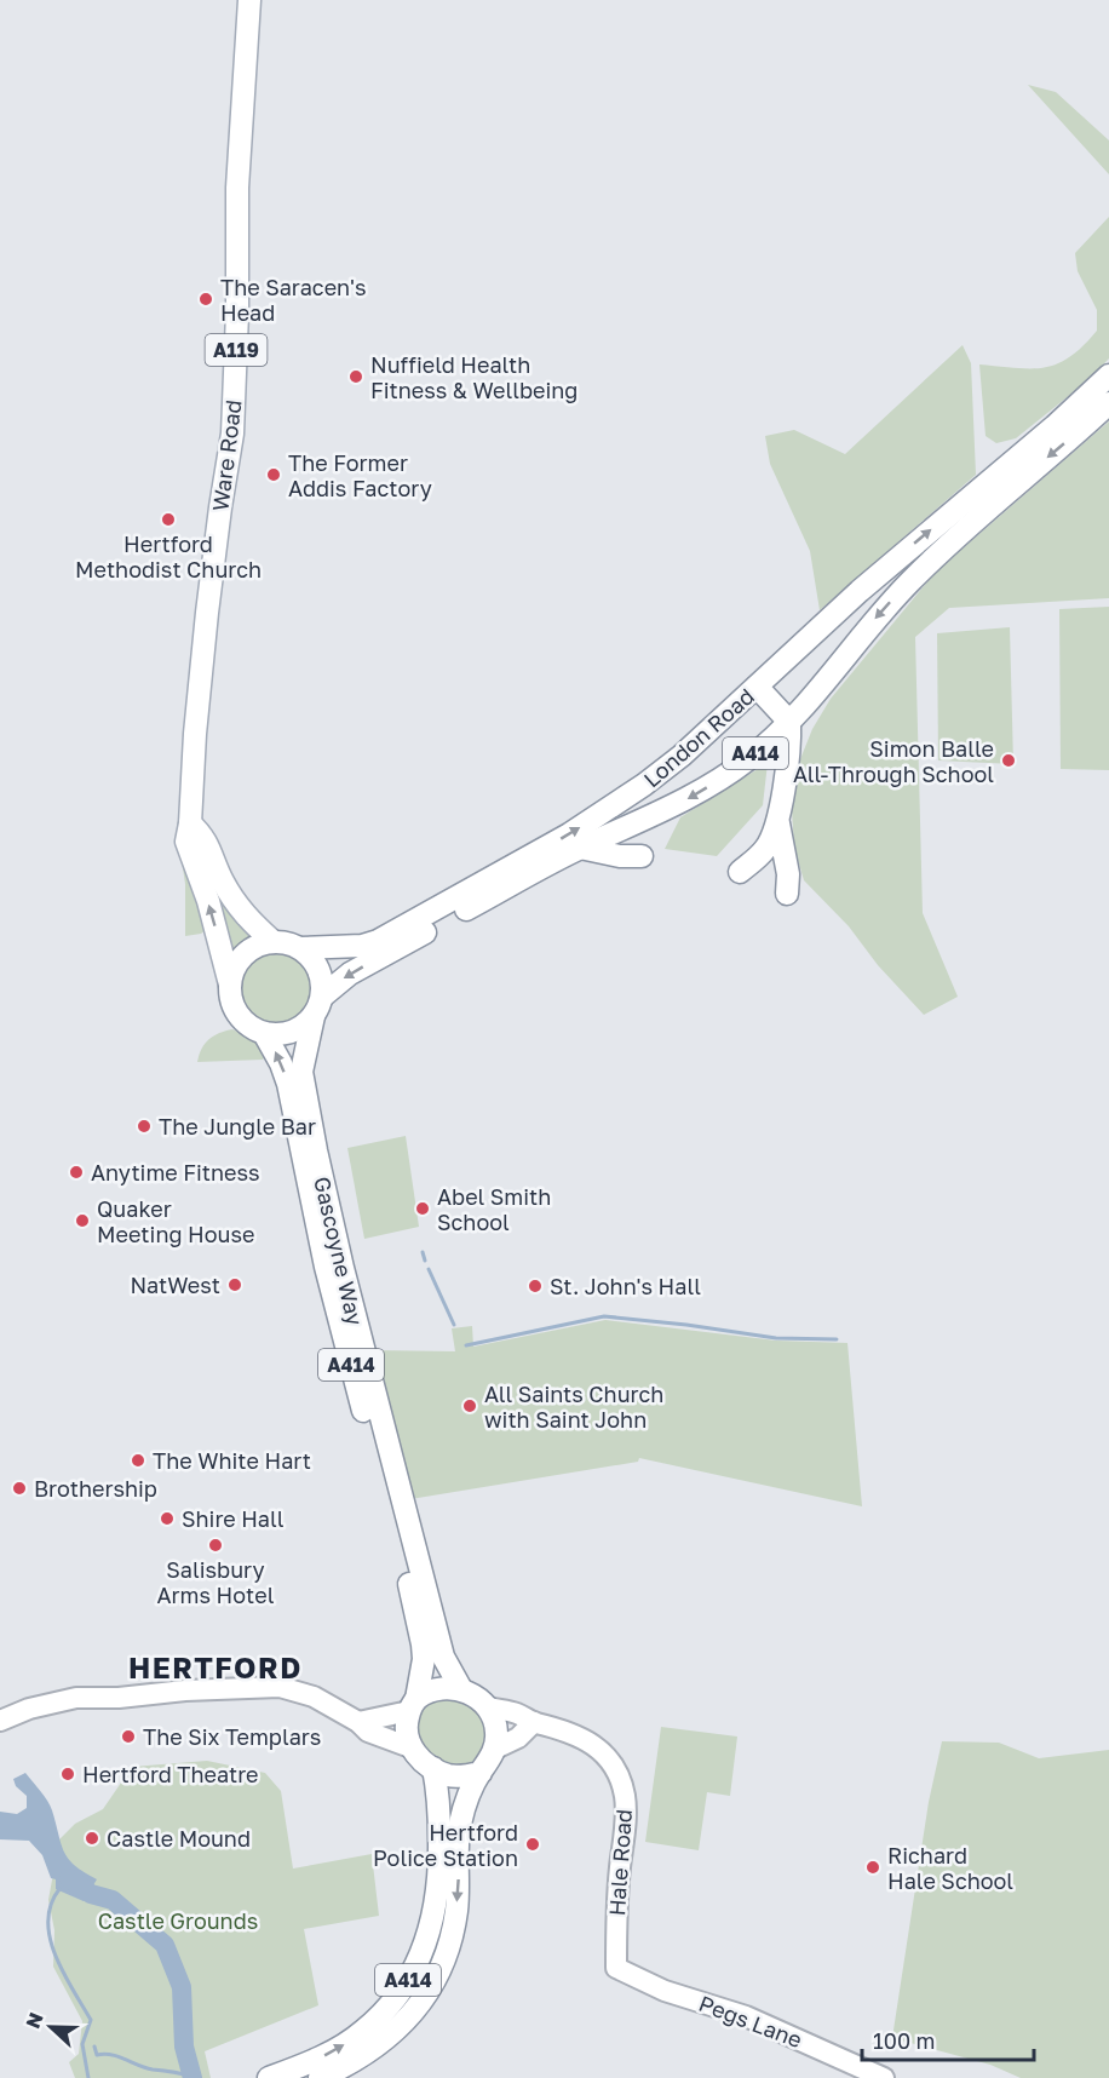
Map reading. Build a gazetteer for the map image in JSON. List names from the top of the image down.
{
  "streets": {
    "main road": [
      "A119",
      "Ware Road",
      "London Road",
      "A414",
      "Gascoyne Way",
      "Hale Road",
      "Pegs Lane"
    ]
  },
  "crossings": [
    ["Ware Road", "London Road"],
    ["Ware Road", "Gascoyne Way"],
    ["London Road", "Gascoyne Way"],
    ["A414", "Gascoyne Way"],
    ["A414", "Hale Road"],
    ["Gascoyne Way", "Hale Road"],
    ["Hale Road", "Pegs Lane"]
  ],
  "districts": ["HERTFORD"],
  "parks": ["Castle Grounds"],
  "places": [
    "The Saracen's Head",
    "Nuffield Health Fitness & Wellbeing",
    "The Former Addis Factory",
    "Hertford Methodist Church",
    "Simon Balle All-Through School",
    "The Jungle Bar",
    "Anytime Fitness",
    "Abel Smith School",
    "Quaker Meeting House",
    "NatWest",
    "St. John's Hall",
    "All Saints Church with Saint John",
    "The White Hart",
    "Brothership",
    "Shire Hall",
    "Salisbury Arms Hotel",
    "The Six Templars",
    "Hertford Theatre",
    "Castle Mound",
    "Hertford Police Station",
    "Richard Hale School"
  ],
  "scale_bar": "100 m",
  "north": "left"
}
